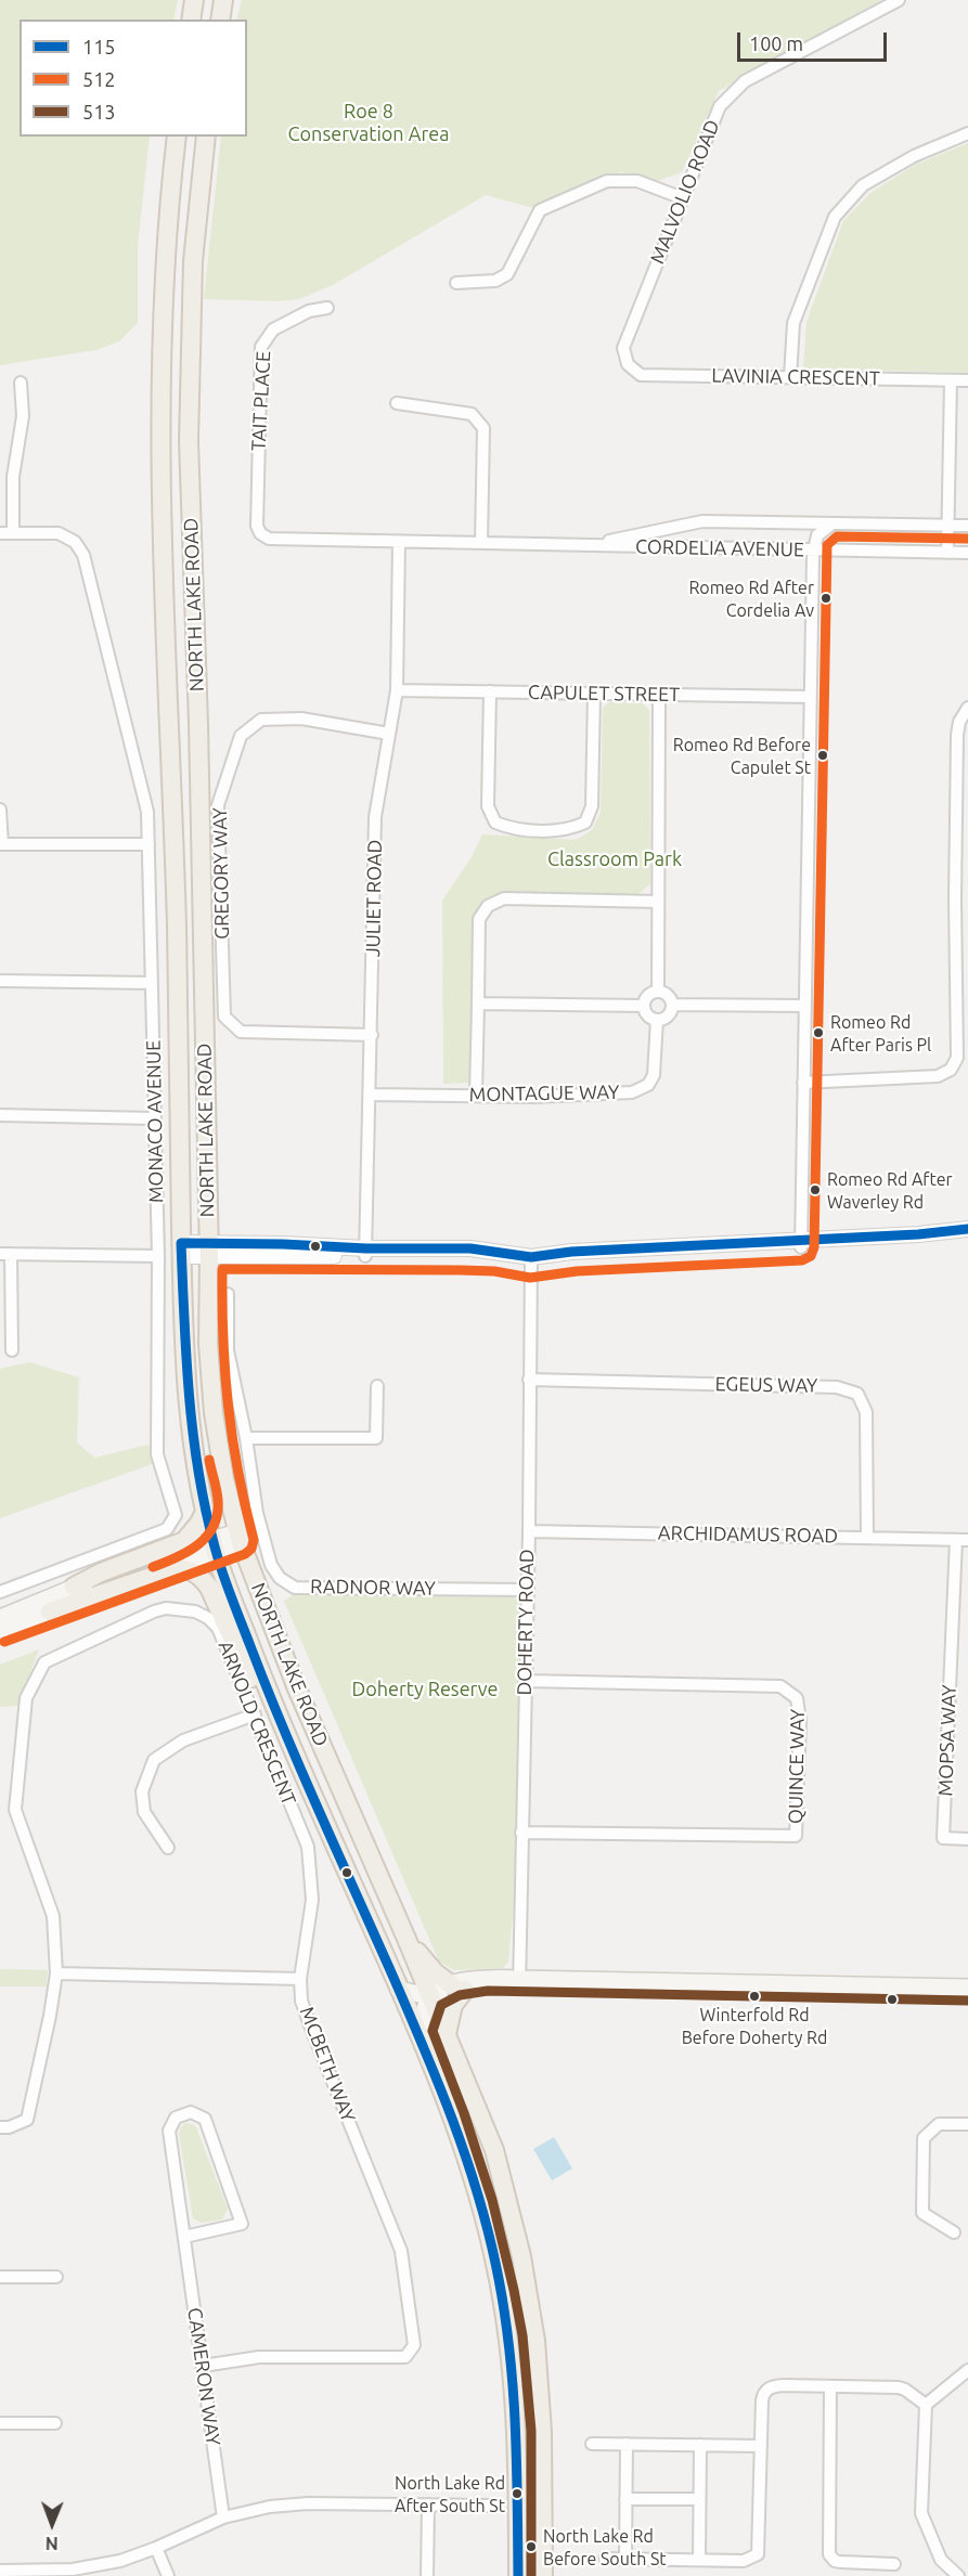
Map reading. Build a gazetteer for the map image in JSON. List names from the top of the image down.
{
  "streets": {
    "main road": ["NORTH LAKE ROAD"],
    "street": [
      "MALVOLIO ROAD",
      "LAVINIA CRESCENT",
      "TAIT PLACE",
      "CORDELIA AVENUE",
      "CAPULET STREET",
      "GREGORY WAY",
      "JULIET ROAD",
      "MONTAGUE WAY",
      "MONACO AVENUE",
      "EGEUS WAY",
      "ARCHIDAMUS ROAD",
      "RADNOR WAY",
      "DOHERTY ROAD",
      "ARNOLD CRESCENT",
      "MOPSA WAY",
      "QUINCE WAY",
      "MCBETH WAY",
      "CAMERON WAY"
    ]
  },
  "crossings": [
    ["MALVOLIO ROAD", "LAVINIA CRESCENT"],
    ["TAIT PLACE", "CORDELIA AVENUE"],
    ["CORDELIA AVENUE", "JULIET ROAD"],
    ["CAPULET STREET", "JULIET ROAD"],
    ["GREGORY WAY", "JULIET ROAD"],
    ["JULIET ROAD", "MONTAGUE WAY"],
    ["EGEUS WAY", "ARCHIDAMUS ROAD"],
    ["EGEUS WAY", "DOHERTY ROAD"],
    ["ARCHIDAMUS ROAD", "DOHERTY ROAD"],
    ["ARCHIDAMUS ROAD", "MOPSA WAY"],
    ["RADNOR WAY", "DOHERTY ROAD"],
    ["DOHERTY ROAD", "QUINCE WAY"],
    ["ARNOLD CRESCENT", "MCBETH WAY"],
    ["MCBETH WAY", "CAMERON WAY"]
  ],
  "parks": ["Roe 8 Conservation Area", "Classroom Park", "Doherty Reserve"],
  "places": [
    "Romeo Rd After Cordelia Av",
    "Romeo Rd Before Capulet St",
    "Romeo Rd After Paris Pl",
    "Romeo Rd After Waverley Rd",
    "Winterfold Rd Before Doherty Rd",
    "North Lake Rd After South St",
    "North Lake Rd Before South St"
  ],
  "lines": ["transit line 512", "transit line 115", "transit line 513"],
  "legend": ["115", "512", "513"],
  "scale_bar": "100 m",
  "north": "bottom"
}
